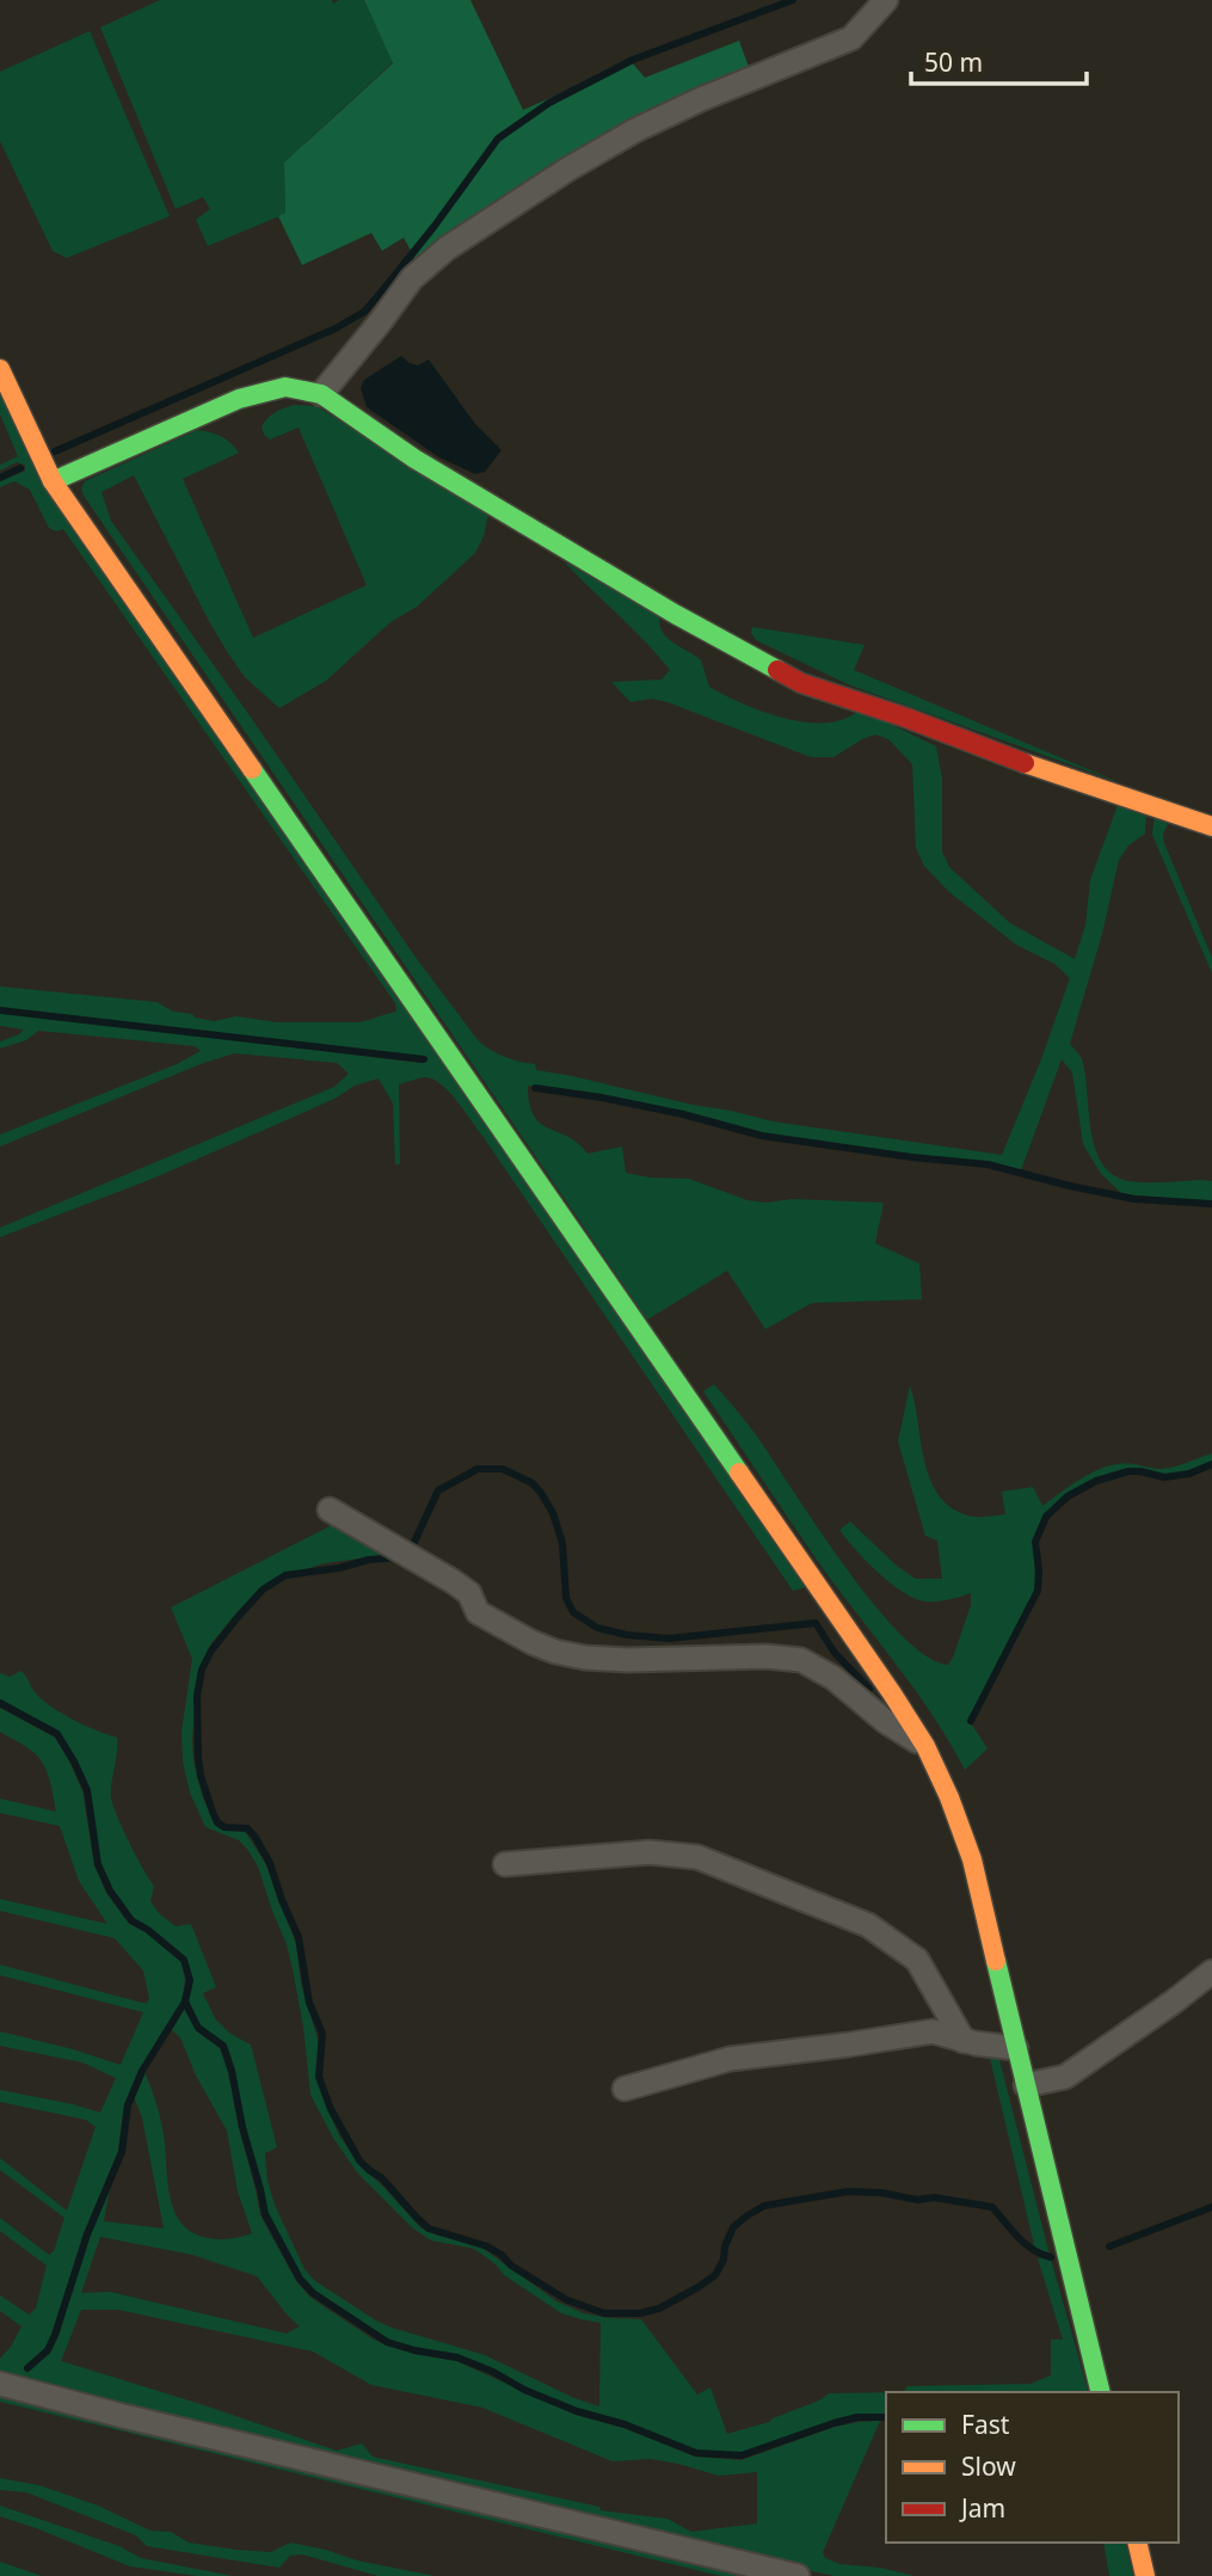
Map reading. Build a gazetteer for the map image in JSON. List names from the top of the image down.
{
  "legend": ["Fast", "Slow", "Jam"],
  "scale_bar": "50 m"
}
